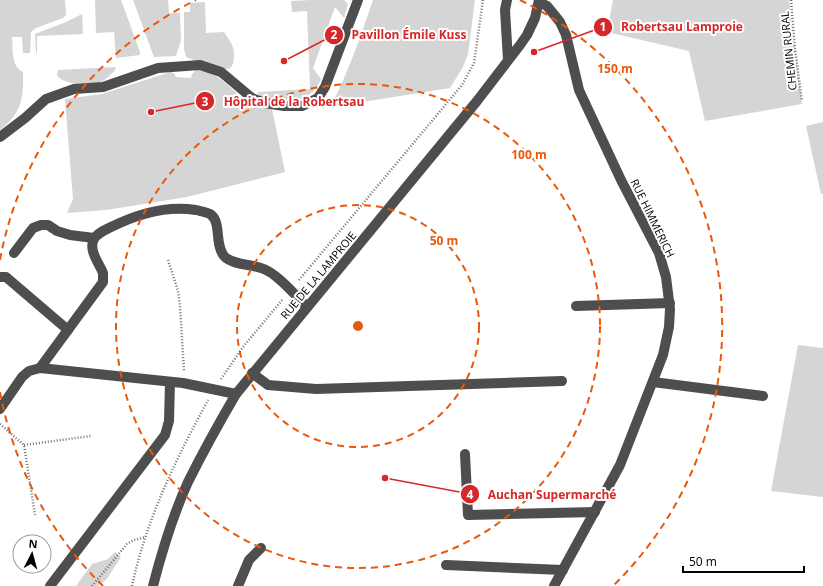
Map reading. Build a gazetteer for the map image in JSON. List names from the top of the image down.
{
  "streets": {
    "street": ["RUE HIMMERICH", "RUE DE LA LAMPROIE"],
    "path": ["CHEMIN RURAL"]
  },
  "crossings": [
    ["RUE HIMMERICH", "RUE DE LA LAMPROIE"]
  ],
  "places": [
    "Robertsau Lamproie",
    "Pavillon Émile Kuss",
    "Hôpital de la Robertsau",
    "Auchan Supermarché"
  ],
  "scale_bar": "50 m",
  "north": "top",
  "rings": ["150 m", "100 m", "50 m"]
}
